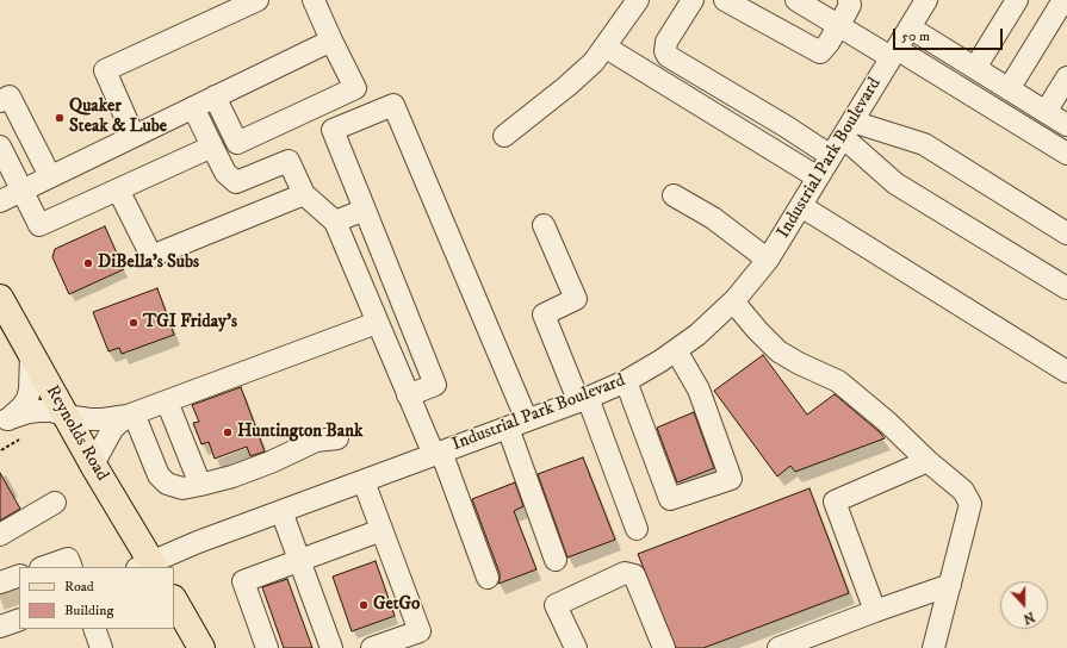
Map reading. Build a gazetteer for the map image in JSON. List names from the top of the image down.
{
  "streets": {
    "main road": ["Reynolds Road"],
    "street": ["Industrial Park Boulevard"]
  },
  "crossings": [
    ["Industrial Park Boulevard", "Reynolds Road"]
  ],
  "places": [
    "Quaker Steak & Lube",
    "DiBella’s Subs",
    "TGI Friday's",
    "Huntington Bank",
    "GetGo"
  ],
  "legend": ["Road", "Building"],
  "scale_bar": "50 m",
  "north": "bottom"
}
